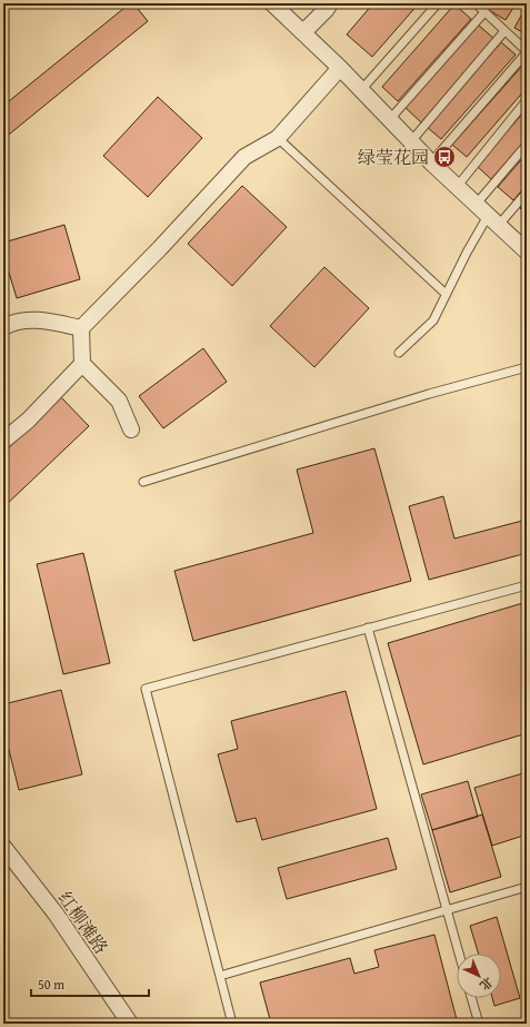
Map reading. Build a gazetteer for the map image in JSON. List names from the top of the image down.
{
  "streets": {
    "street": ["红柳滩路"]
  },
  "places": {
    "bus stop": ["绿莹花园"]
  },
  "scale_bar": "50 m",
  "north": "bottom right"
}
